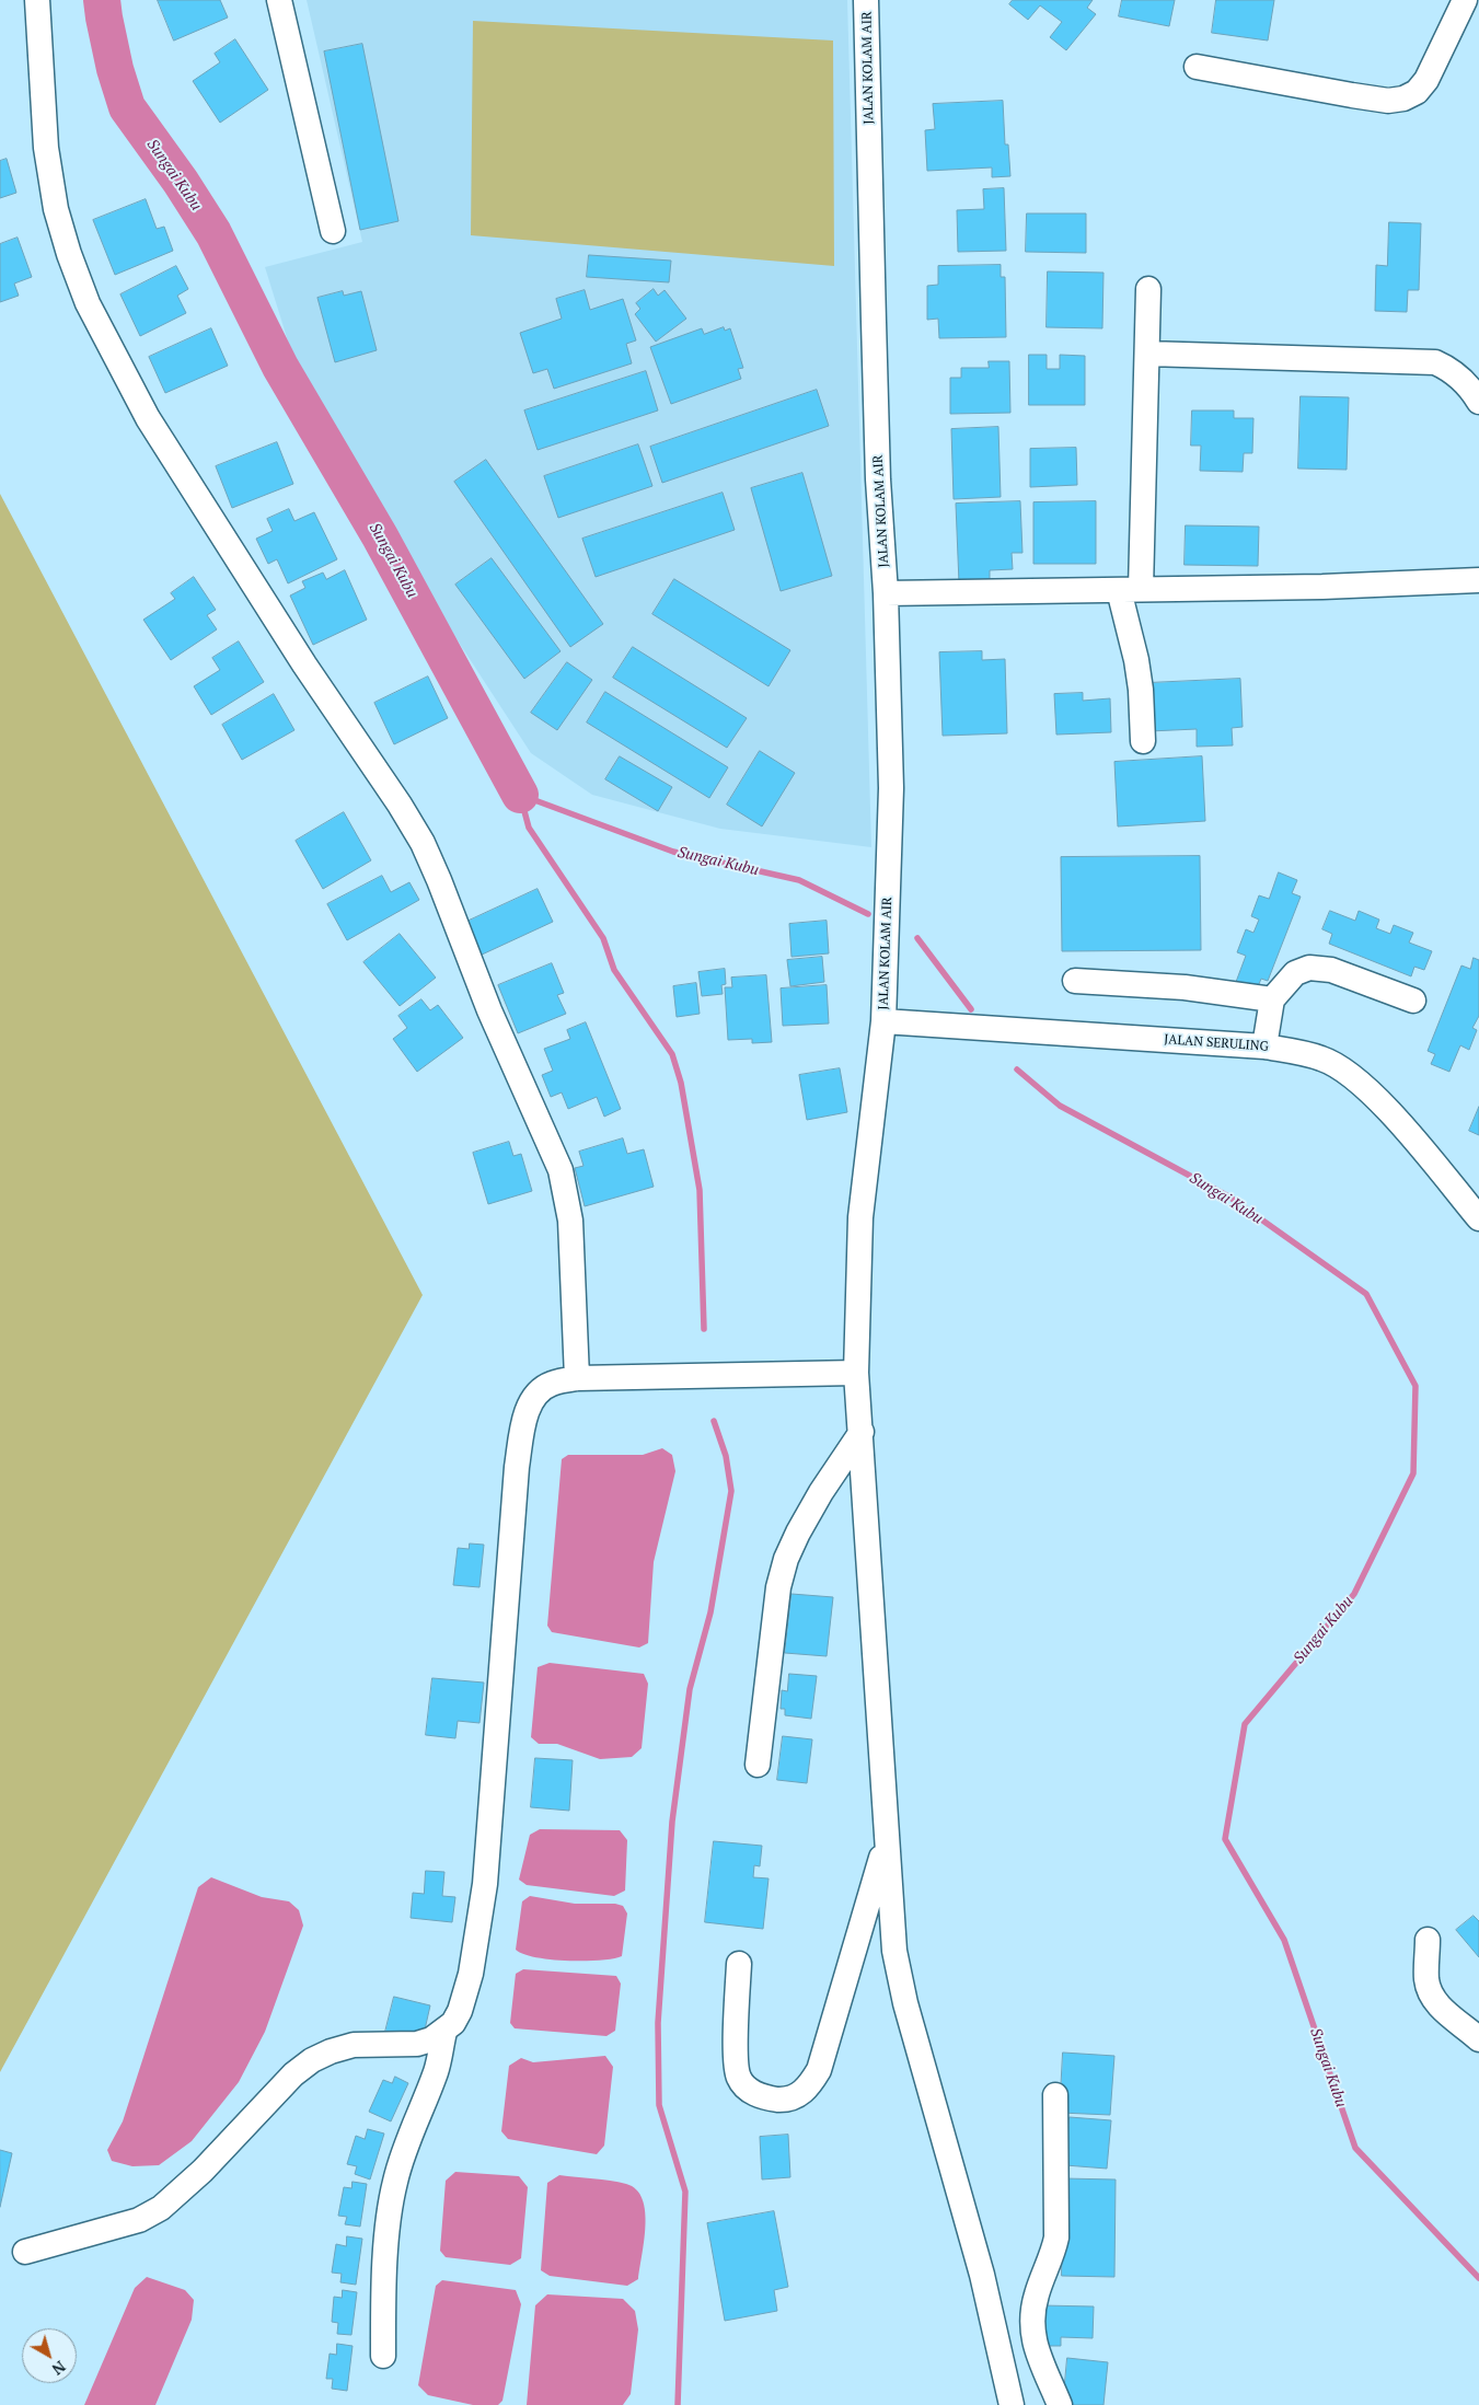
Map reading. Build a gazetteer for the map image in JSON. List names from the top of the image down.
{
  "streets": {
    "street": ["JALAN KOLAM AIR", "JALAN SERULING"]
  },
  "crossings": [
    ["JALAN KOLAM AIR", "JALAN SERULING"]
  ],
  "water": ["Sungai Kubu"],
  "north": "bottom right"
}
